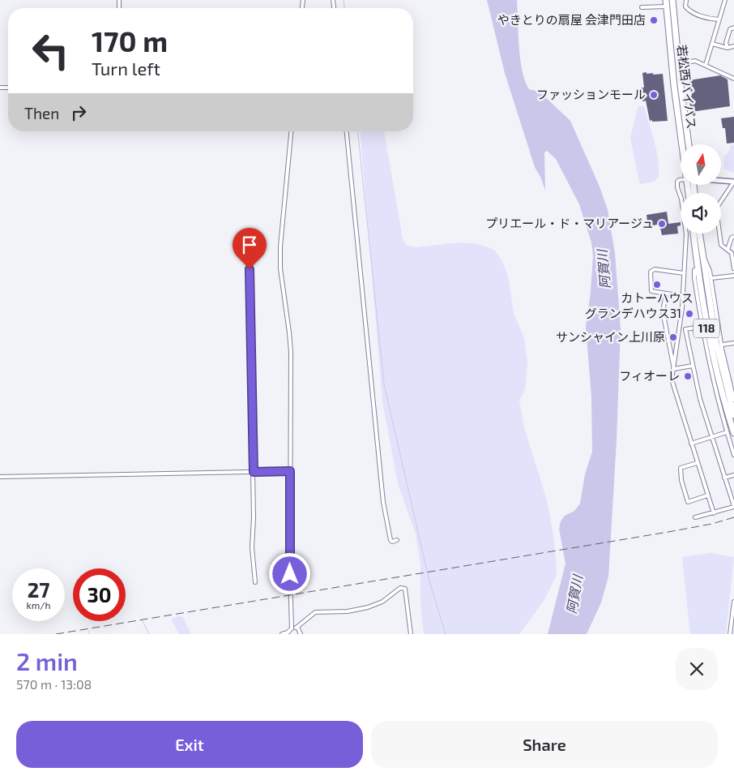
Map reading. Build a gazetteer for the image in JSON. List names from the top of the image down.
{
  "streets": {
    "highway": ["若松西バイパス", "118"]
  },
  "water": ["阿賀川"],
  "places": [
    "やきとりの扇屋 会津門田店",
    "ファッションモール",
    "プリエール・ド・マリアージュ",
    "カトーハウス",
    "グランデハウス31",
    "サンシャイン上川原",
    "フィオーレ"
  ],
  "north": "top",
  "page": {
    "turn": ["170 m", "Turn left"],
    "then": "Then",
    "speed": "27 km/h",
    "limit": "30",
    "heading": ["2 min", "570 m · 13:08"],
    "buttons": ["Exit", "Share"]
  }
}
